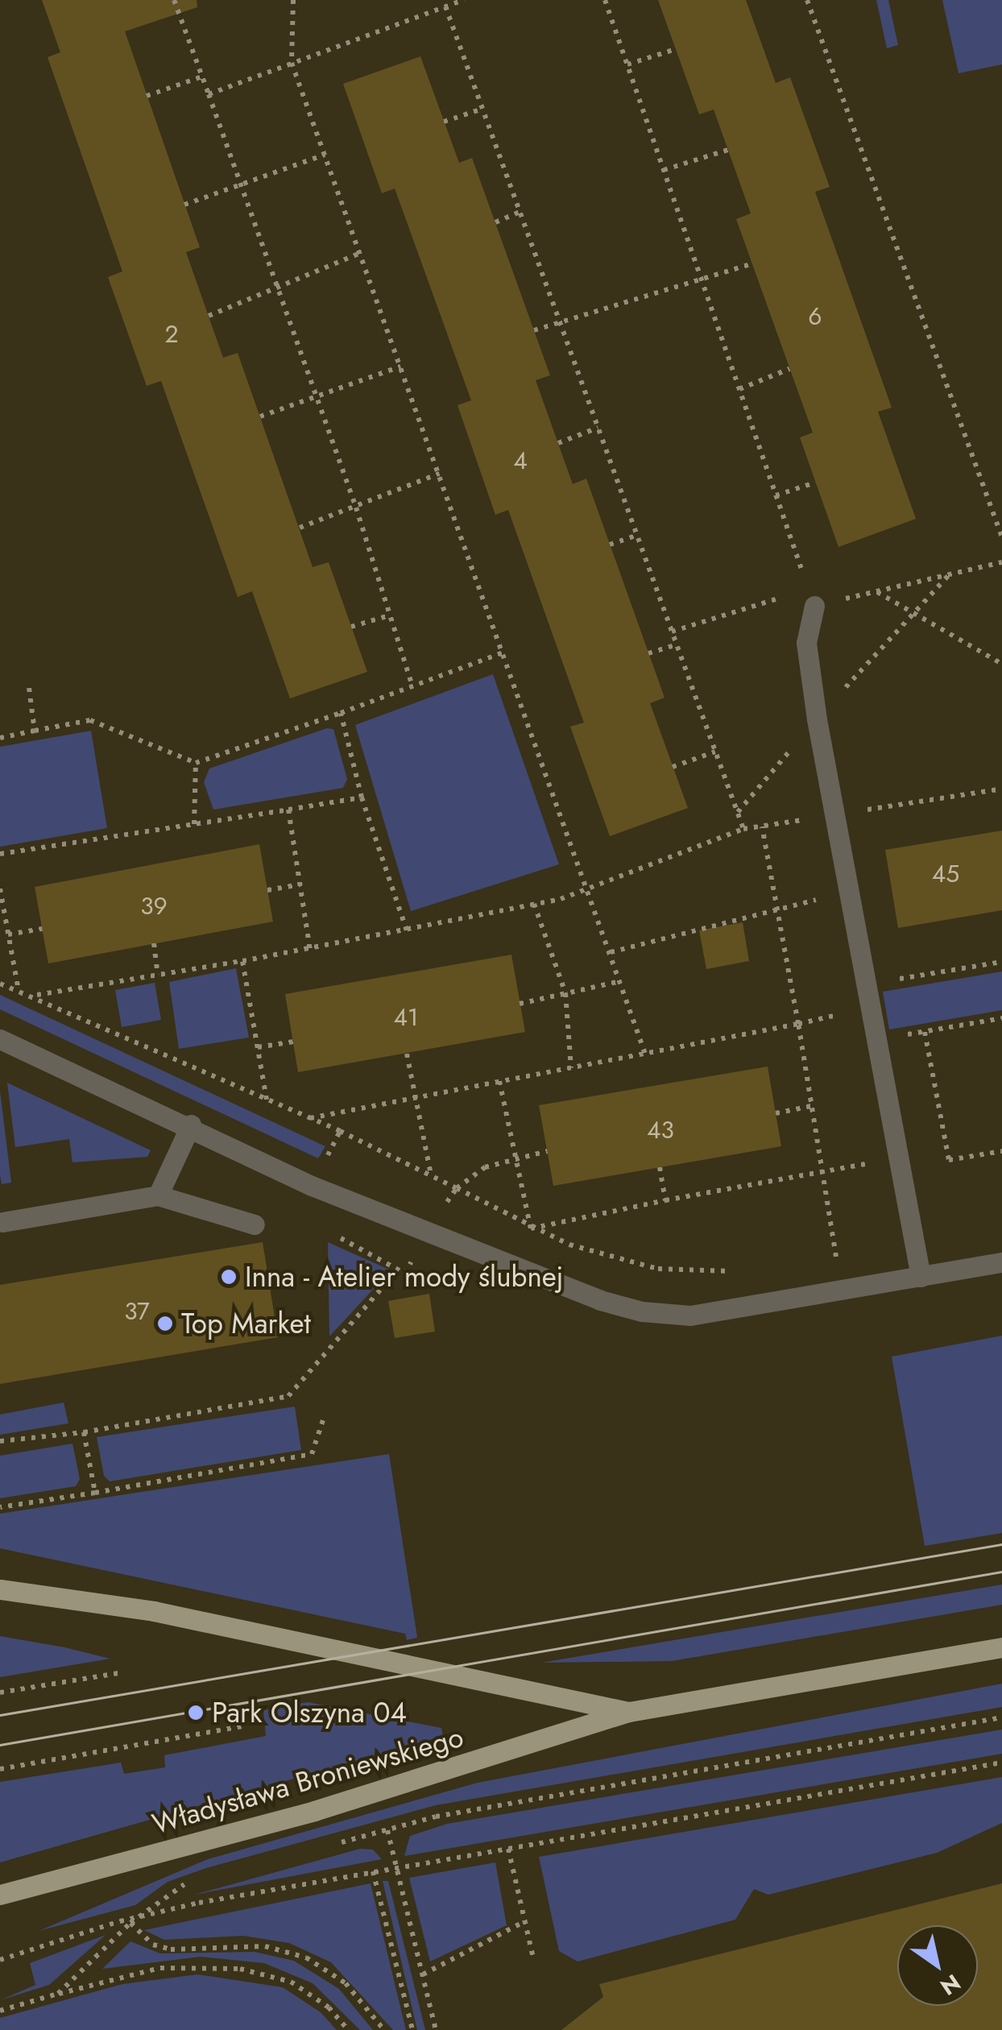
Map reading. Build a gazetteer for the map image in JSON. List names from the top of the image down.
{
  "streets": {
    "main road": ["Władysława Broniewskiego"]
  },
  "places": ["Inna - Atelier mody ślubnej", "Top Market", "Park Olszyna 04"],
  "house_numbers": [
    "6",
    "2",
    "4",
    "45",
    "39",
    "41",
    "43",
    "37"
  ],
  "north": "bottom right"
}
